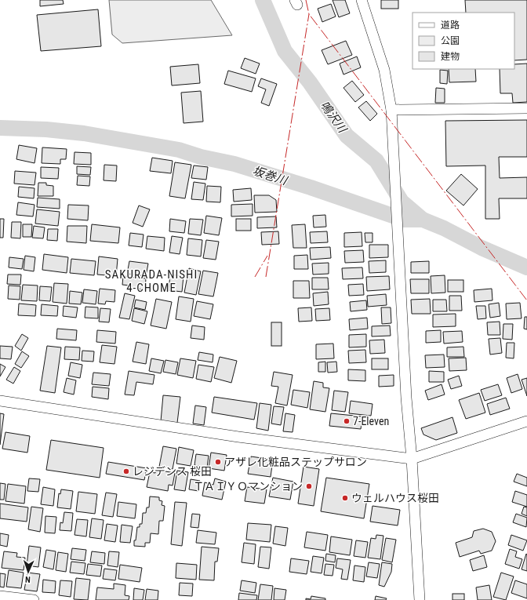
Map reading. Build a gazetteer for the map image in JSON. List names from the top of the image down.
{
  "districts": ["SAKURADA-NISHI 4-CHOME"],
  "water": ["鳴沢川", "坂巻川"],
  "places": [
    "7-Eleven",
    "アザレ化粧品ステップサロン",
    "レジデンス 桜田",
    "ＴＡＩＹＯマンション",
    "ウェルハウス桜田"
  ],
  "legend": ["道路", "公園", "建物"],
  "north": "bottom"
}
